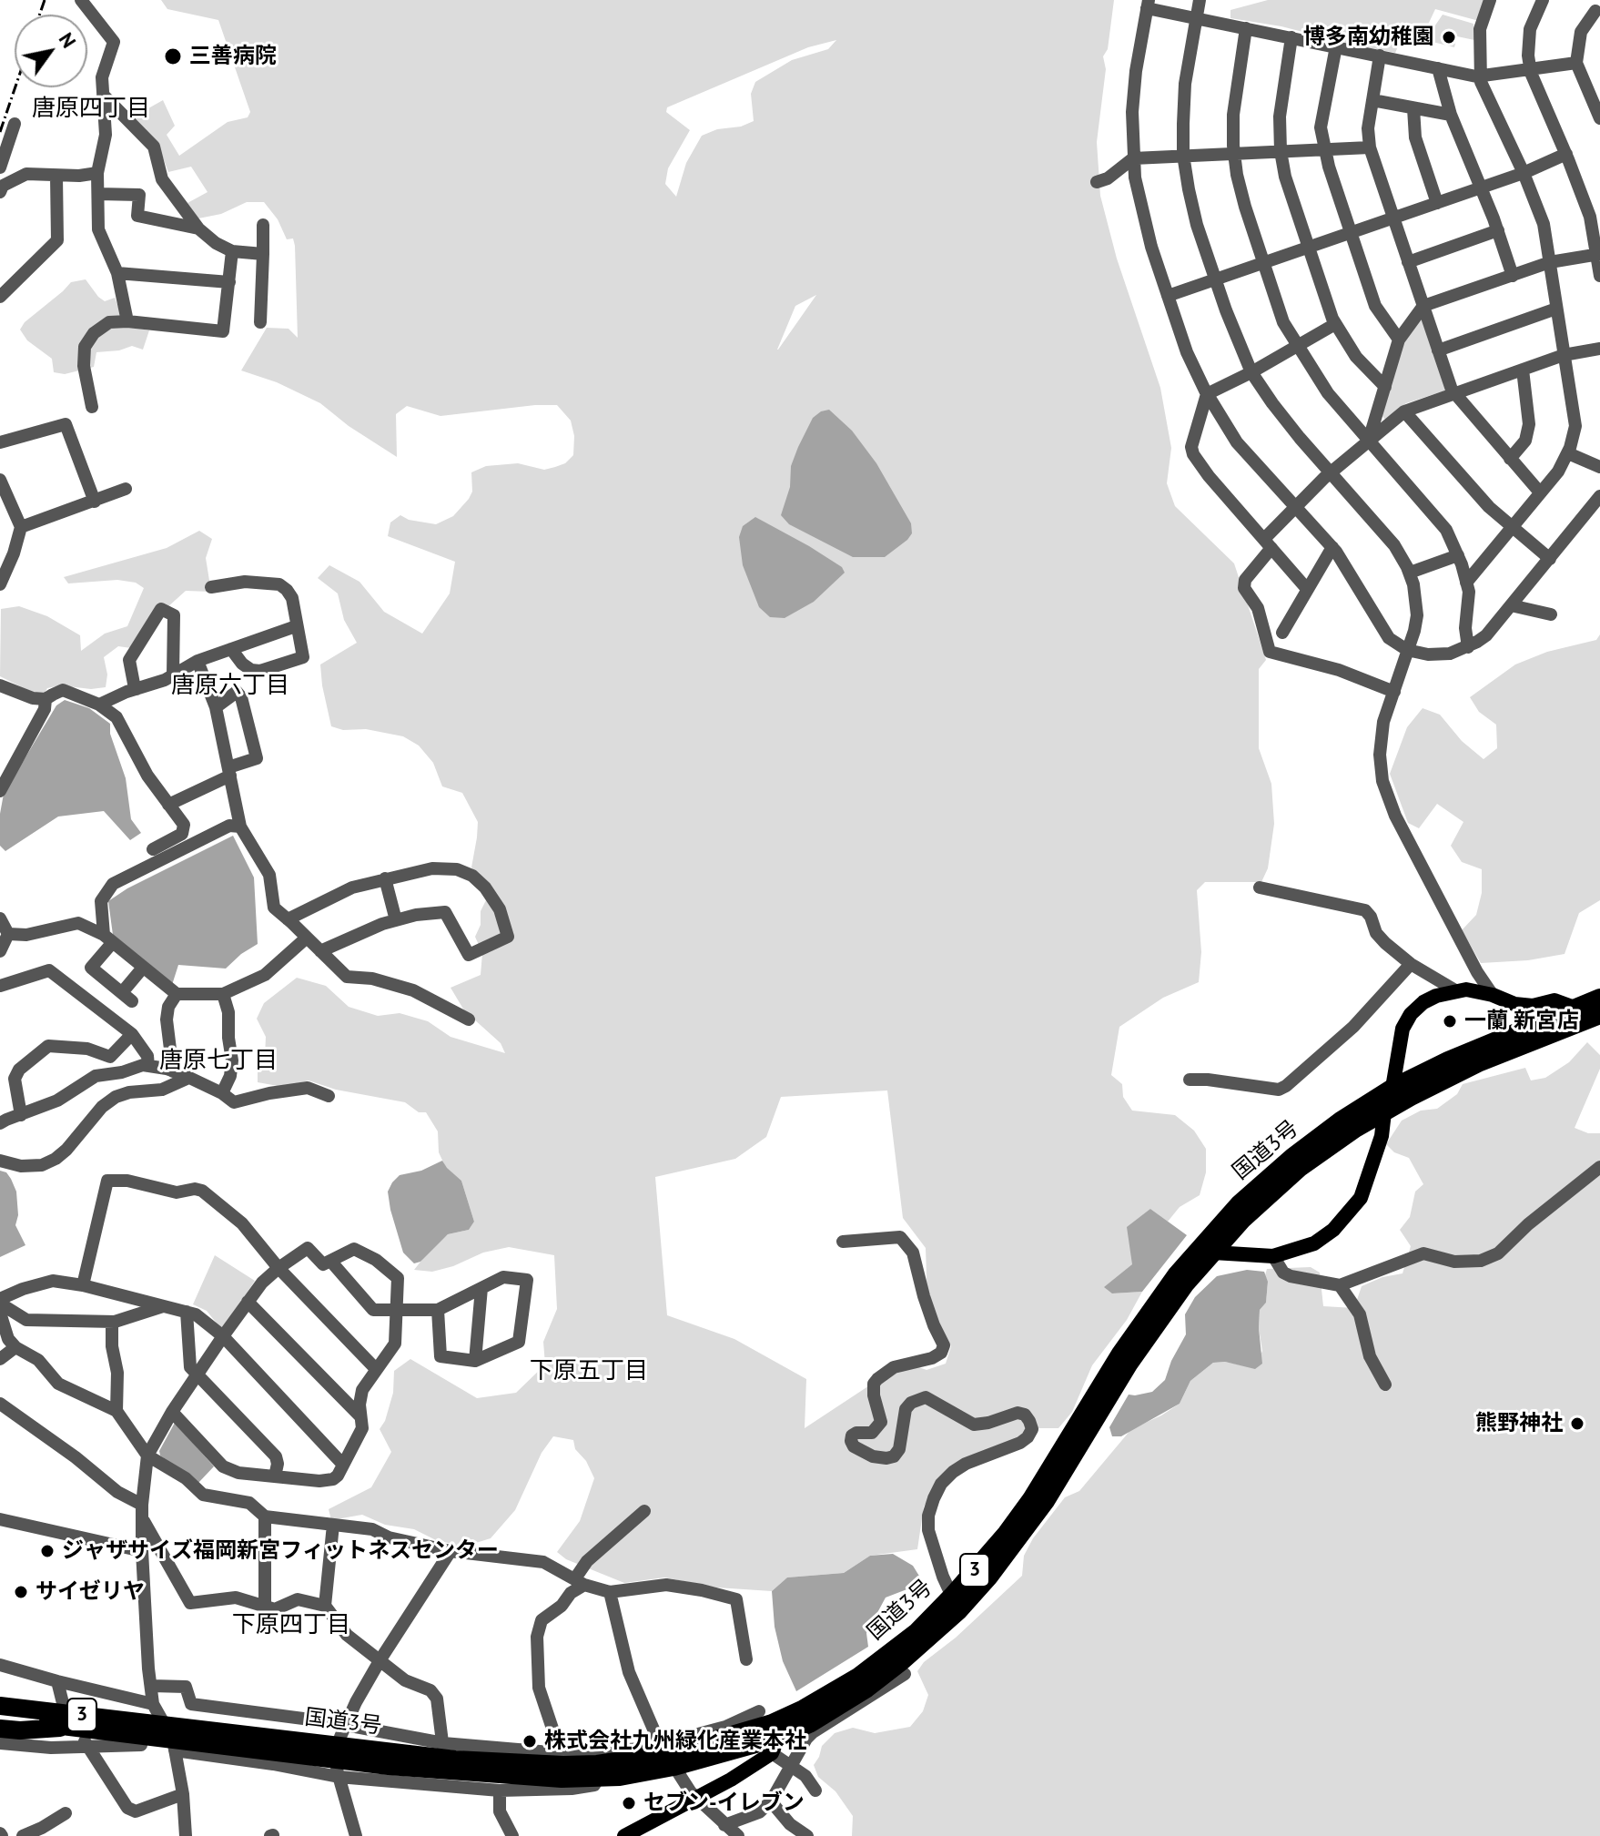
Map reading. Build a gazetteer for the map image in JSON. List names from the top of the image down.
{
  "streets": {
    "highway": ["国道3号", "3"]
  },
  "crossings": [
    ["国道3号", "3"]
  ],
  "districts": [
    "唐原四丁目",
    "唐原六丁目",
    "唐原七丁目",
    "下原五丁目",
    "下原四丁目"
  ],
  "places": [
    "博多南幼稚園",
    "三善病院",
    "一蘭 新宮店",
    "熊野神社",
    "ジャザサイズ福岡新宮フィットネスセンター",
    "サイゼリヤ",
    "株式会社九州緑化産業本社",
    "セブン-イレブン"
  ],
  "north": "top right"
}
